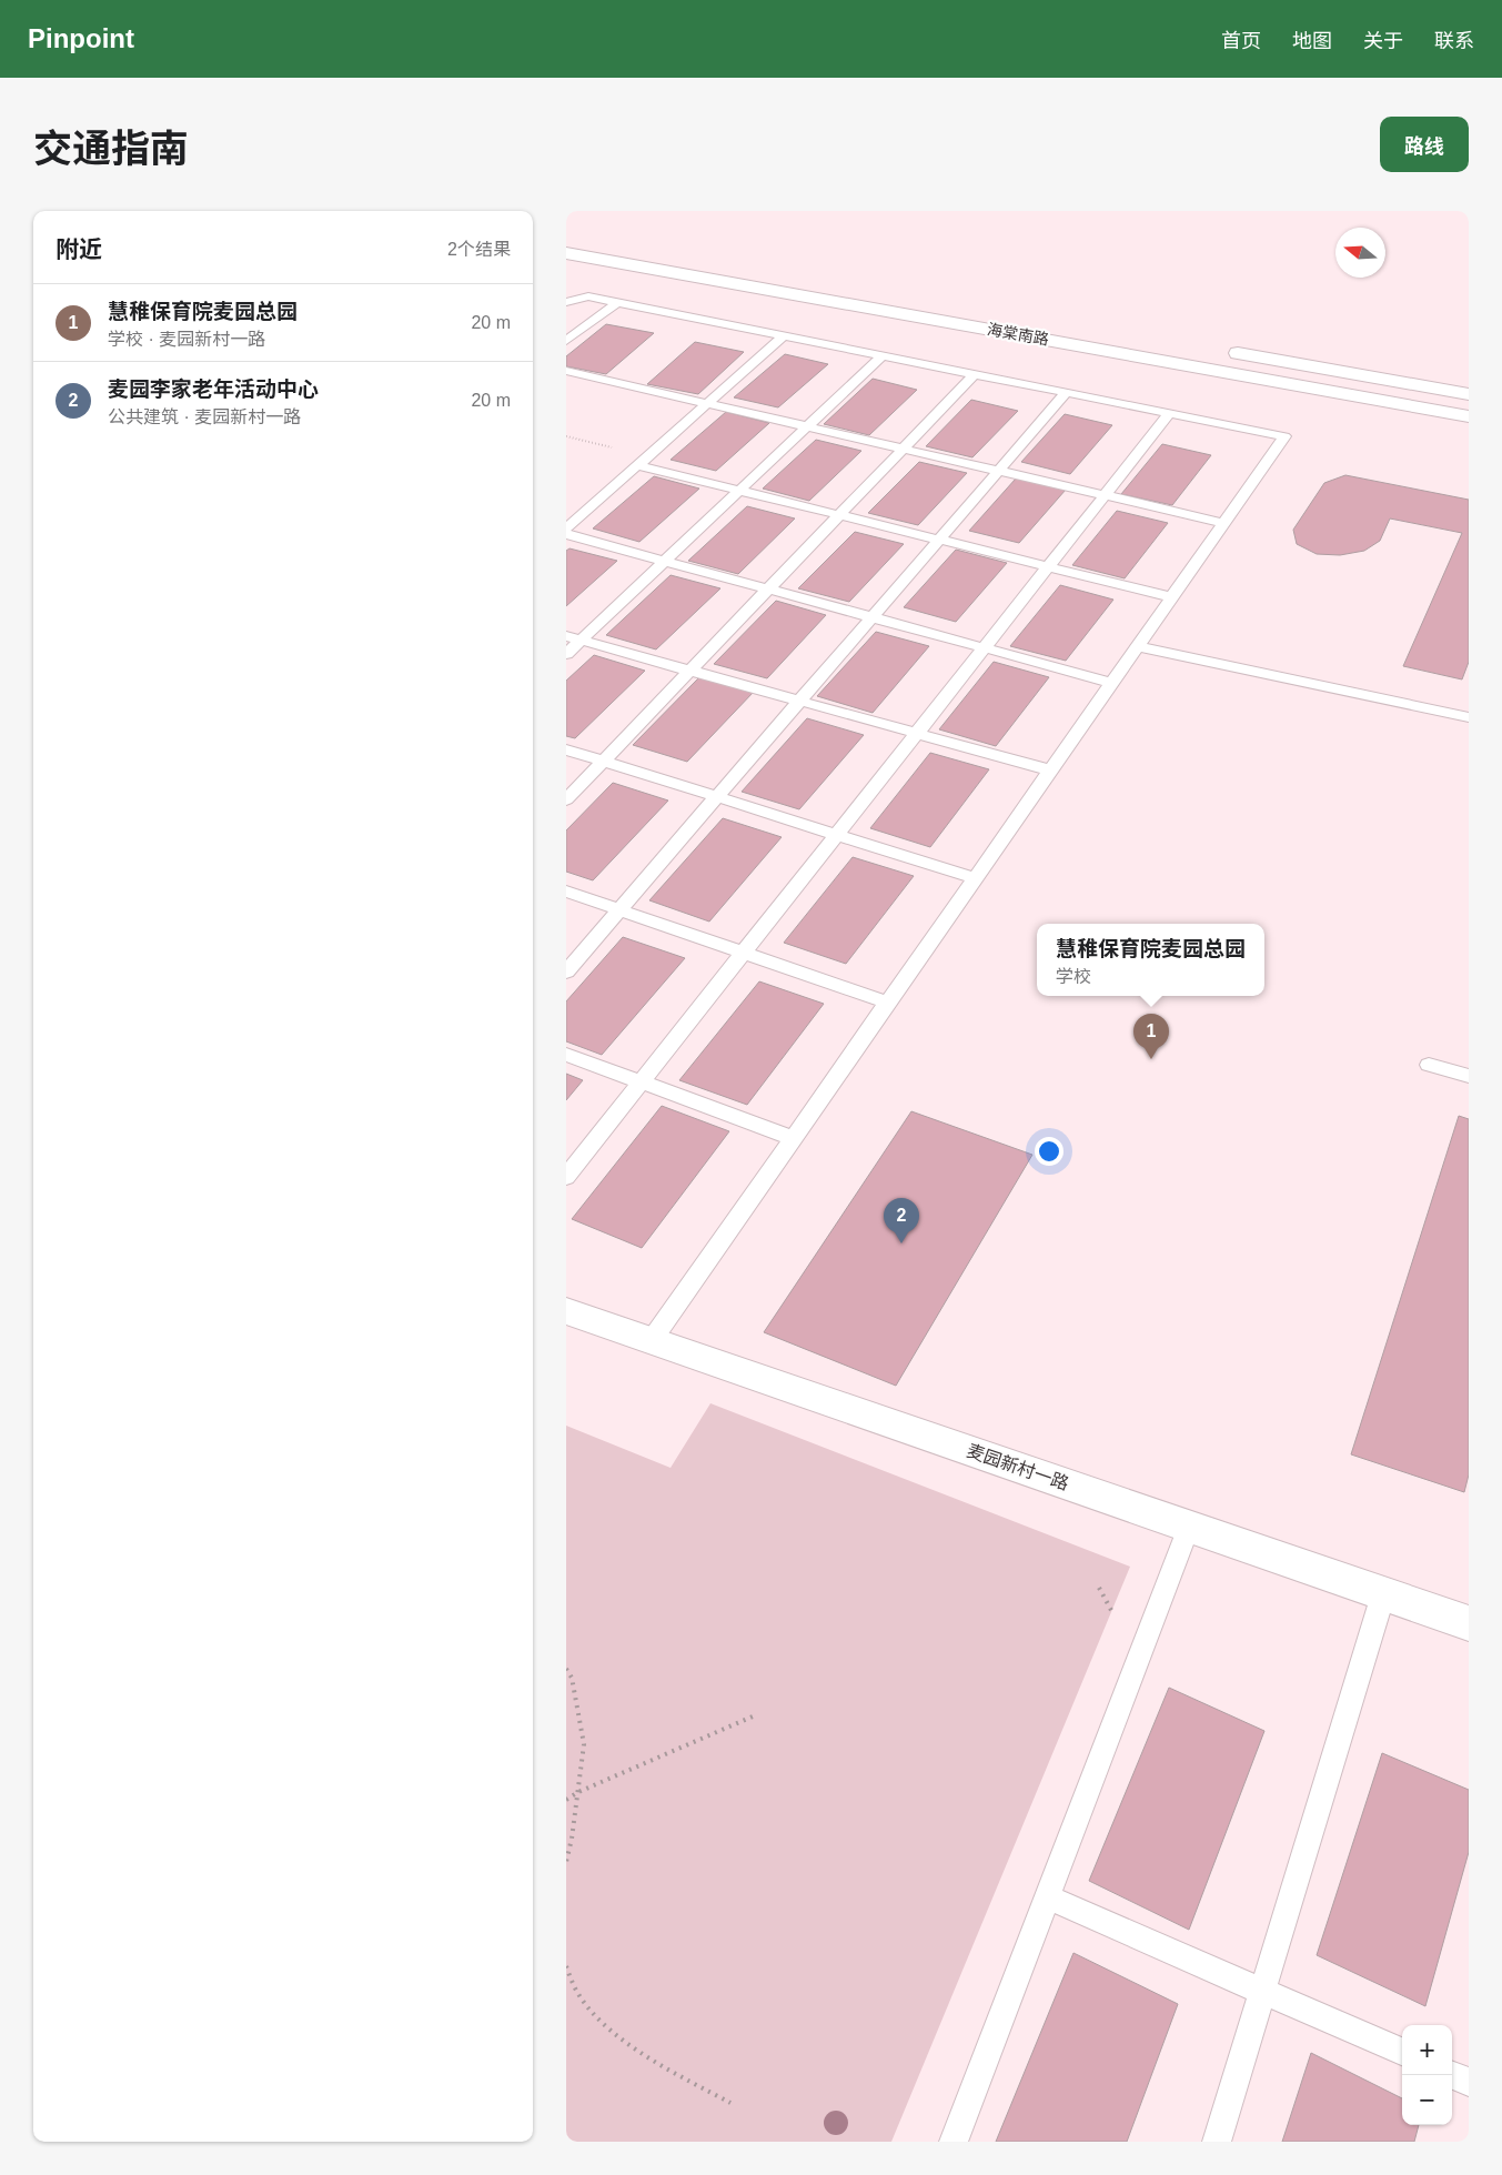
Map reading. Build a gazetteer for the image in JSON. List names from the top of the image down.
{
  "streets": {
    "main road": ["海棠南路", "麦园新村一路"]
  },
  "north": "left",
  "page": {
    "header": "Pinpoint",
    "nav": [
      "首页",
      "地图",
      "关于",
      "联系"
    ],
    "title": "交通指南",
    "buttons": "路线",
    "heading": ["附近", "2个结果"],
    "list": [
      {
        "mark": "1",
        "name": "慧稚保育院麦园总园",
        "note": "学校 · 麦园新村一路",
        "value": "20 m"
      },
      {
        "mark": "2",
        "name": "麦园李家老年活动中心",
        "note": "公共建筑 · 麦园新村一路",
        "value": "20 m"
      }
    ],
    "popup": ["慧稚保育院麦园总园", "学校"],
    "pins": ["1", "2"],
    "map_buttons": ["+", "−"]
  }
}
